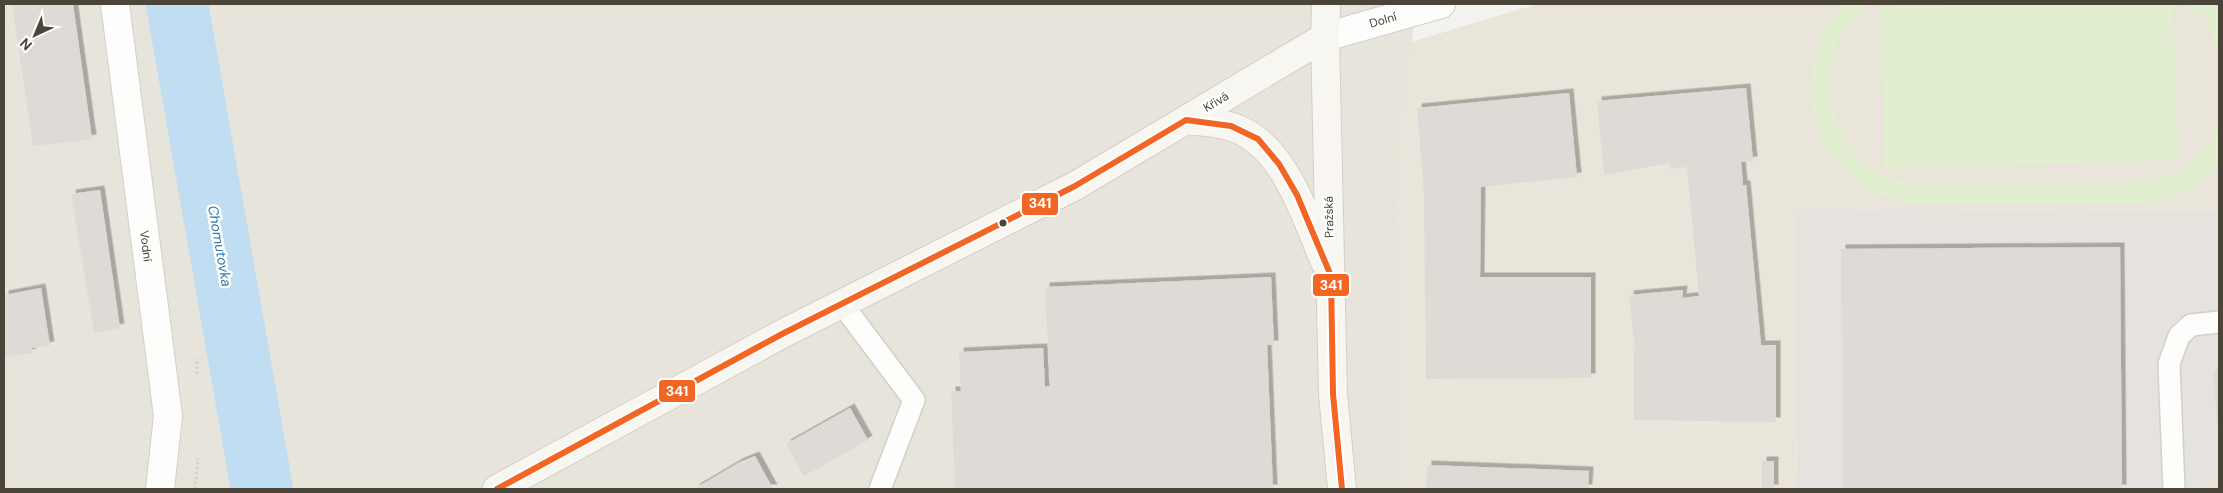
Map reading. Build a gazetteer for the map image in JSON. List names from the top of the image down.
{
  "streets": {
    "street": [
      "Dolní",
      "Křivá",
      "Pražská",
      "Vodní"
    ]
  },
  "crossings": [
    ["Dolní", "Křivá"],
    ["Dolní", "Pražská"],
    ["Křivá", "Pražská"]
  ],
  "water": ["Chomutovka"],
  "lines": ["transit line 341"],
  "north": "bottom left"
}
